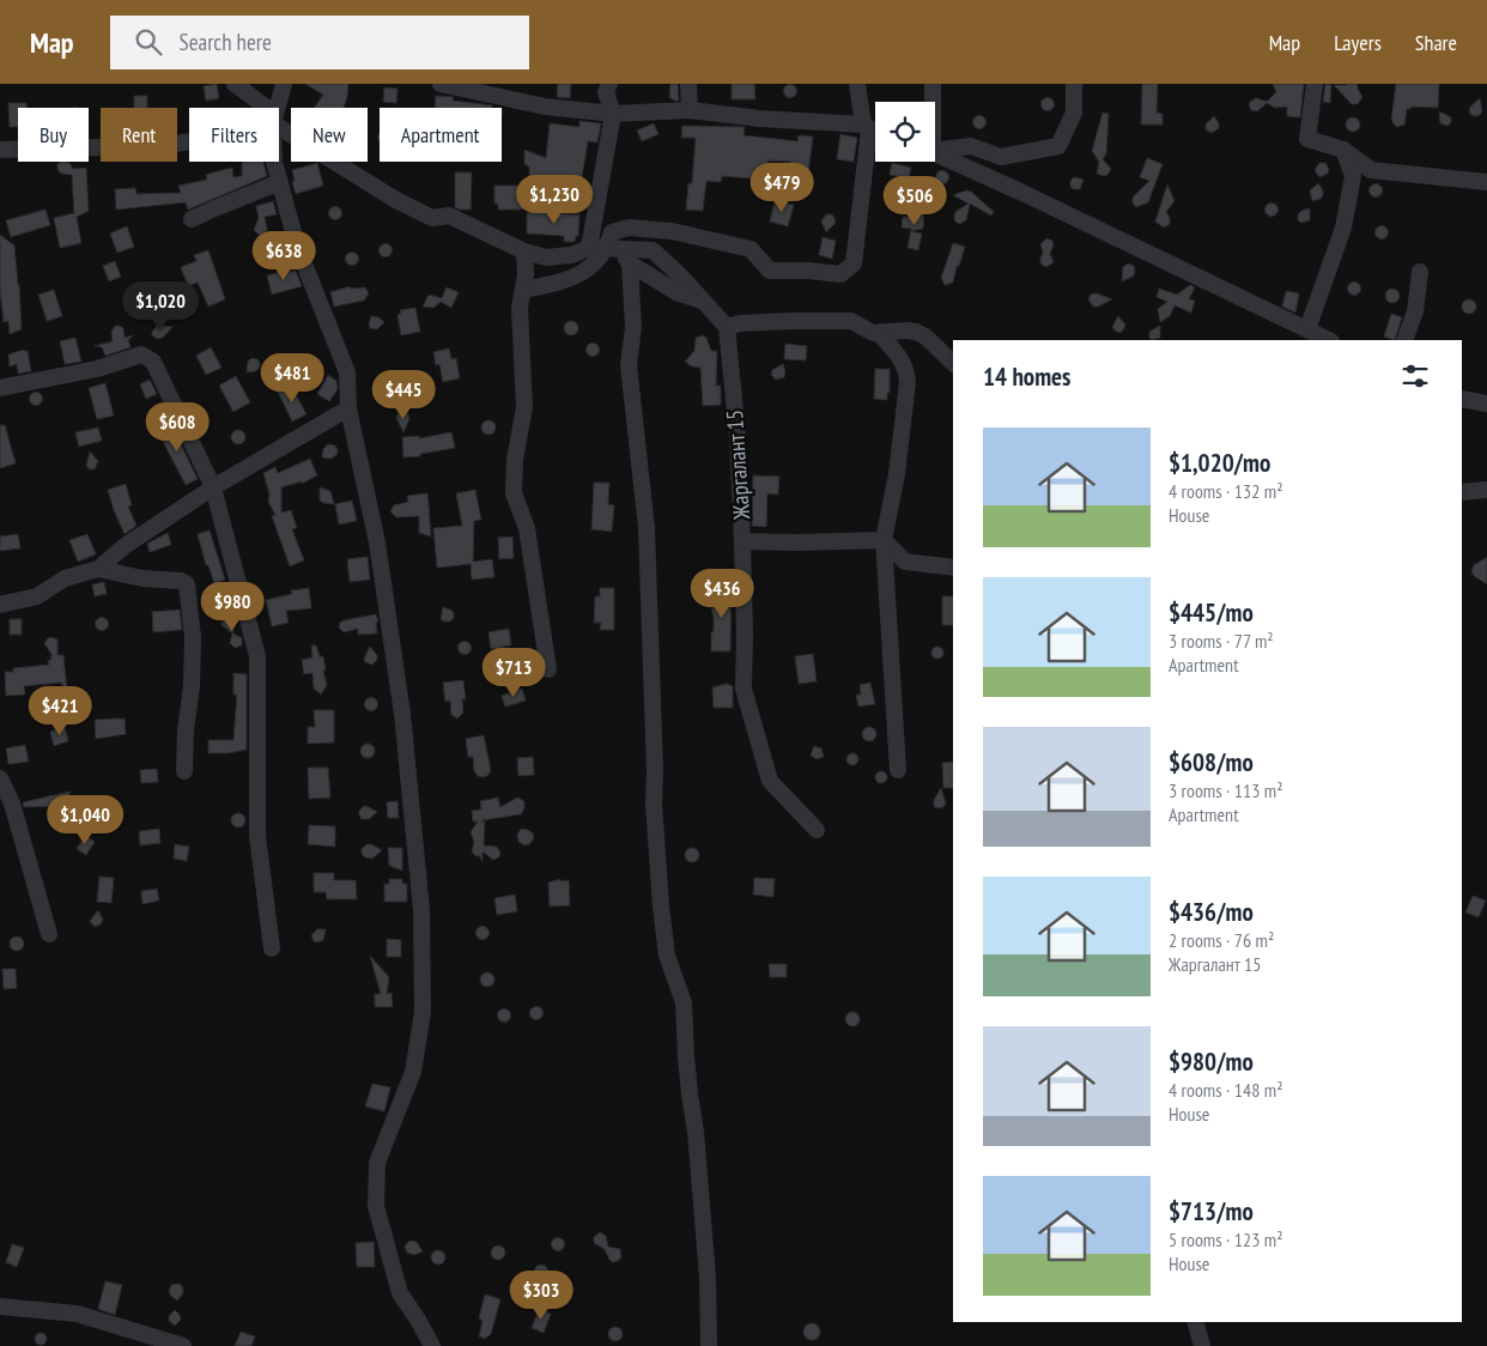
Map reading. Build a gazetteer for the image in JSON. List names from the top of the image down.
{
  "streets": {
    "street": ["Жаргалант 15"]
  },
  "page": {
    "header": "Map",
    "search": "Search here",
    "nav": ["Map", "Layers", "Share"],
    "chip": [
      "Buy",
      "Rent",
      "Filters",
      "New",
      "Apartment"
    ],
    "price": [
      "$479",
      "$1,230",
      "$506",
      "$638",
      "$1,020",
      "$481",
      "$445",
      "$608",
      "$436",
      "$980",
      "$713",
      "$421",
      "$1,040",
      "$303"
    ],
    "heading": "14 homes",
    "list": [
      {
        "name": "$1,020/mo",
        "note": "4 rooms · 132 m² · House"
      },
      {
        "name": "$445/mo",
        "note": "3 rooms · 77 m² · Apartment"
      },
      {
        "name": "$608/mo",
        "note": "3 rooms · 113 m² · Apartment"
      },
      {
        "name": "$436/mo",
        "note": "2 rooms · 76 m² · Жаргалант 15"
      },
      {
        "name": "$980/mo",
        "note": "4 rooms · 148 m² · House"
      },
      {
        "name": "$713/mo",
        "note": "5 rooms · 123 m² · House"
      }
    ]
  }
}
